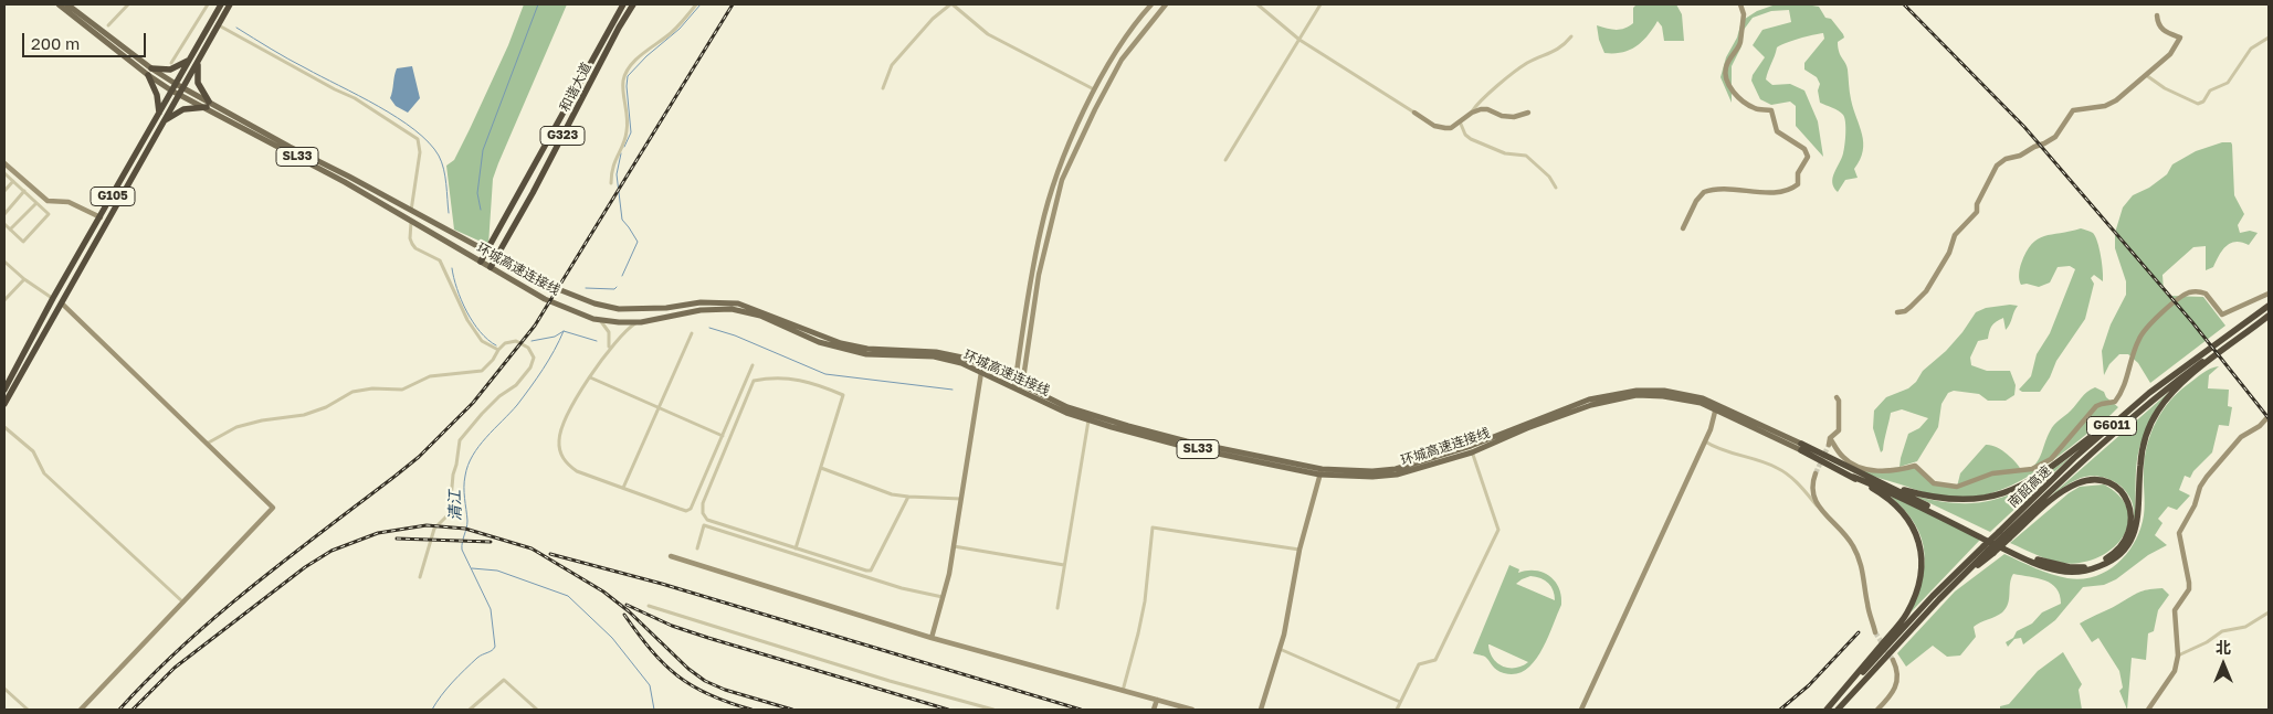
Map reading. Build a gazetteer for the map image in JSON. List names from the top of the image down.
{
  "streets": {
    "highway": [
      "和谐大道",
      "G323",
      "G105",
      "G6011",
      "南韶高速"
    ],
    "main road": ["SL33", "环城高速连接线"]
  },
  "crossings": [
    ["和谐大道", "环城高速连接线"],
    ["G105", "环城高速连接线"]
  ],
  "water": ["清江"],
  "scale_bar": "200 m",
  "north": "top"
}
